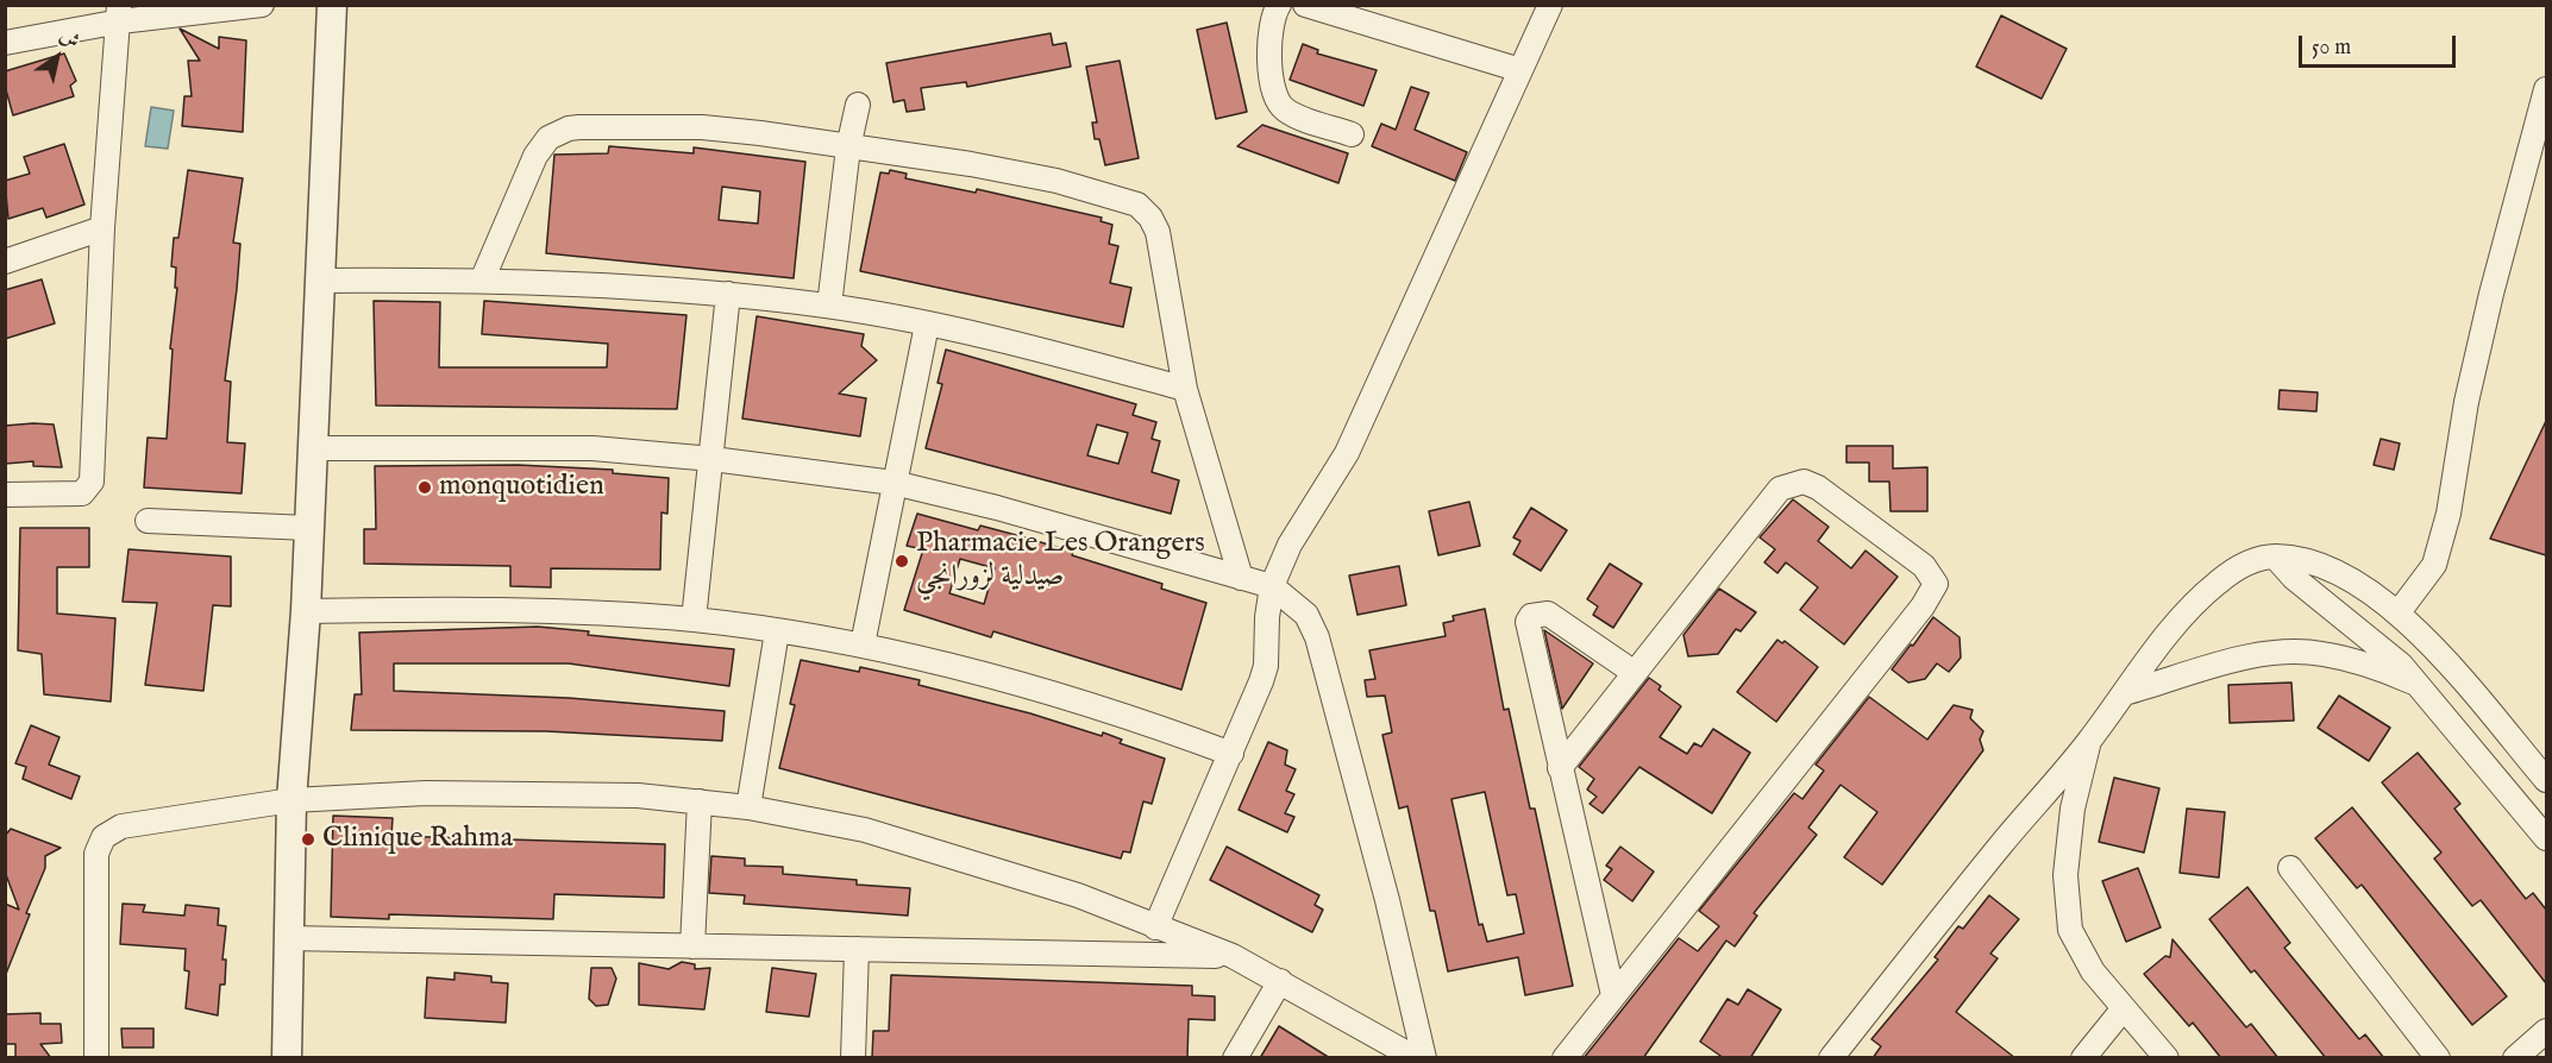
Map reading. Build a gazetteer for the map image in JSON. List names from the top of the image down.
{
  "places": ["monquotidien", "Pharmacie Les Orangers صيدلية لزورانجي", "Clinique Rahma"],
  "scale_bar": "50 m",
  "north": "top right"
}
